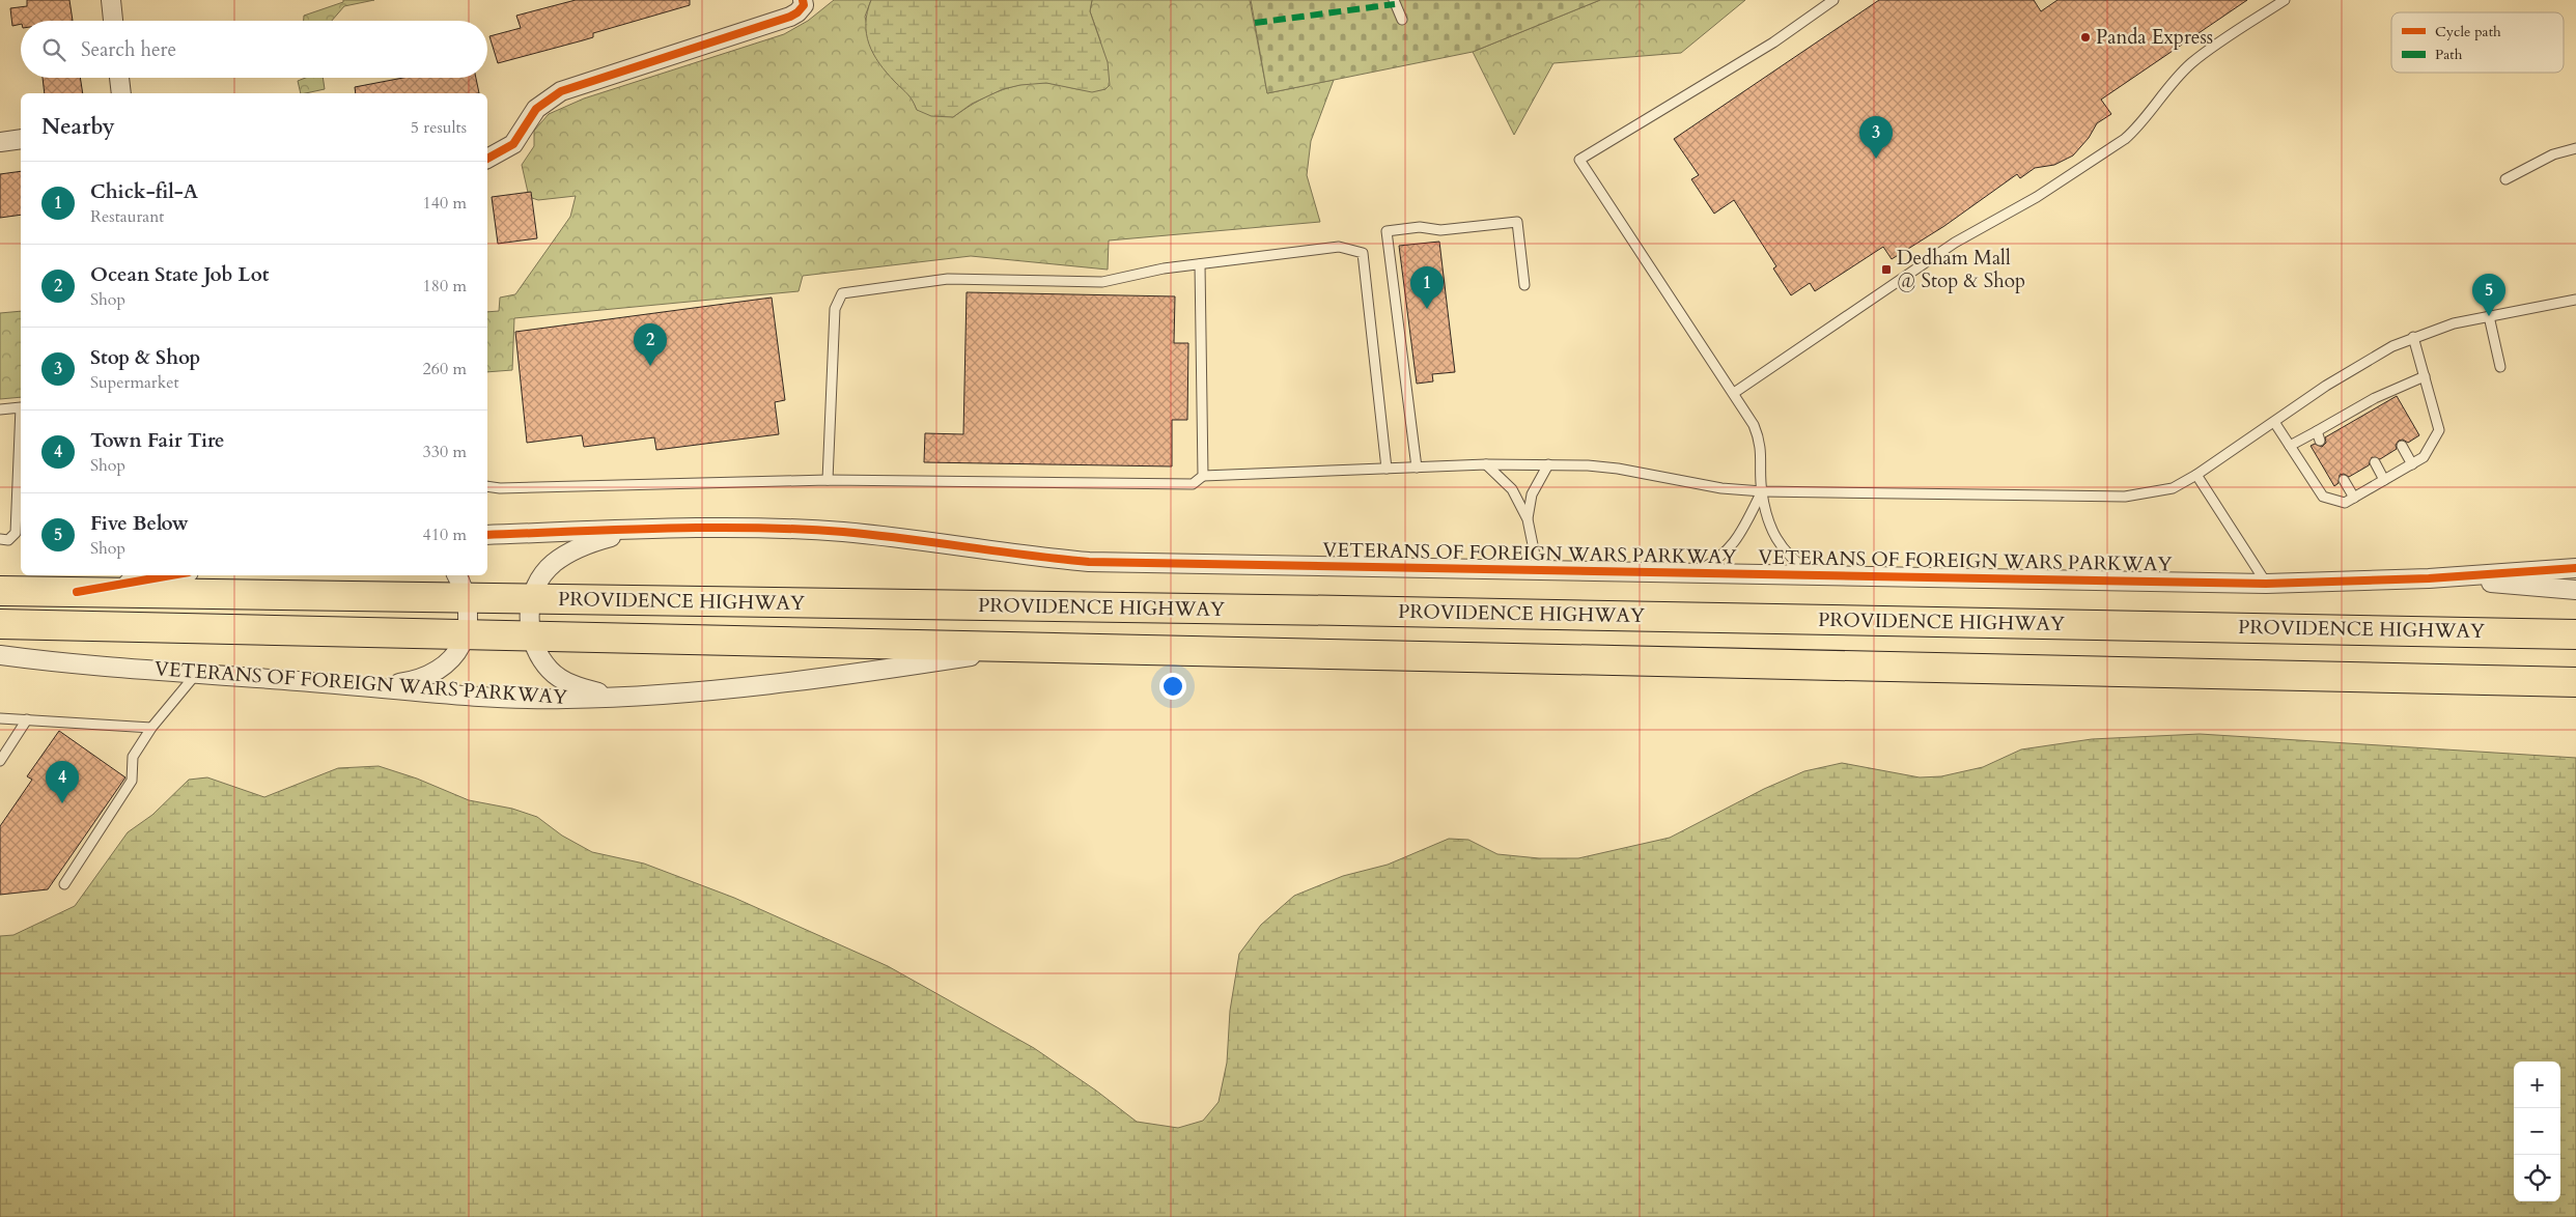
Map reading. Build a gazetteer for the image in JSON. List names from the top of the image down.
{
  "streets": {
    "highway": ["PROVIDENCE HIGHWAY"],
    "street": ["VETERANS OF FOREIGN WARS PARKWAY"]
  },
  "crossings": [
    ["VETERANS OF FOREIGN WARS PARKWAY", "PROVIDENCE HIGHWAY"]
  ],
  "places": {
    "other": ["Panda Express"],
    "transit": ["Dedham Mall @ Stop & Shop"]
  },
  "legend": ["Cycle path", "Path"],
  "page": {
    "search": "Search here",
    "heading": ["Nearby", "5 results"],
    "pins": [
      "3",
      "1",
      "5",
      "2",
      "4"
    ],
    "list": [
      {
        "mark": "1",
        "name": "Chick-fil-A",
        "note": "Restaurant",
        "value": "140 m"
      },
      {
        "mark": "2",
        "name": "Ocean State Job Lot",
        "note": "Shop",
        "value": "180 m"
      },
      {
        "mark": "3",
        "name": "Stop & Shop",
        "note": "Supermarket",
        "value": "260 m"
      },
      {
        "mark": "4",
        "name": "Town Fair Tire",
        "note": "Shop",
        "value": "330 m"
      },
      {
        "mark": "5",
        "name": "Five Below",
        "note": "Shop",
        "value": "410 m"
      }
    ],
    "map_buttons": ["+", "−"]
  }
}
